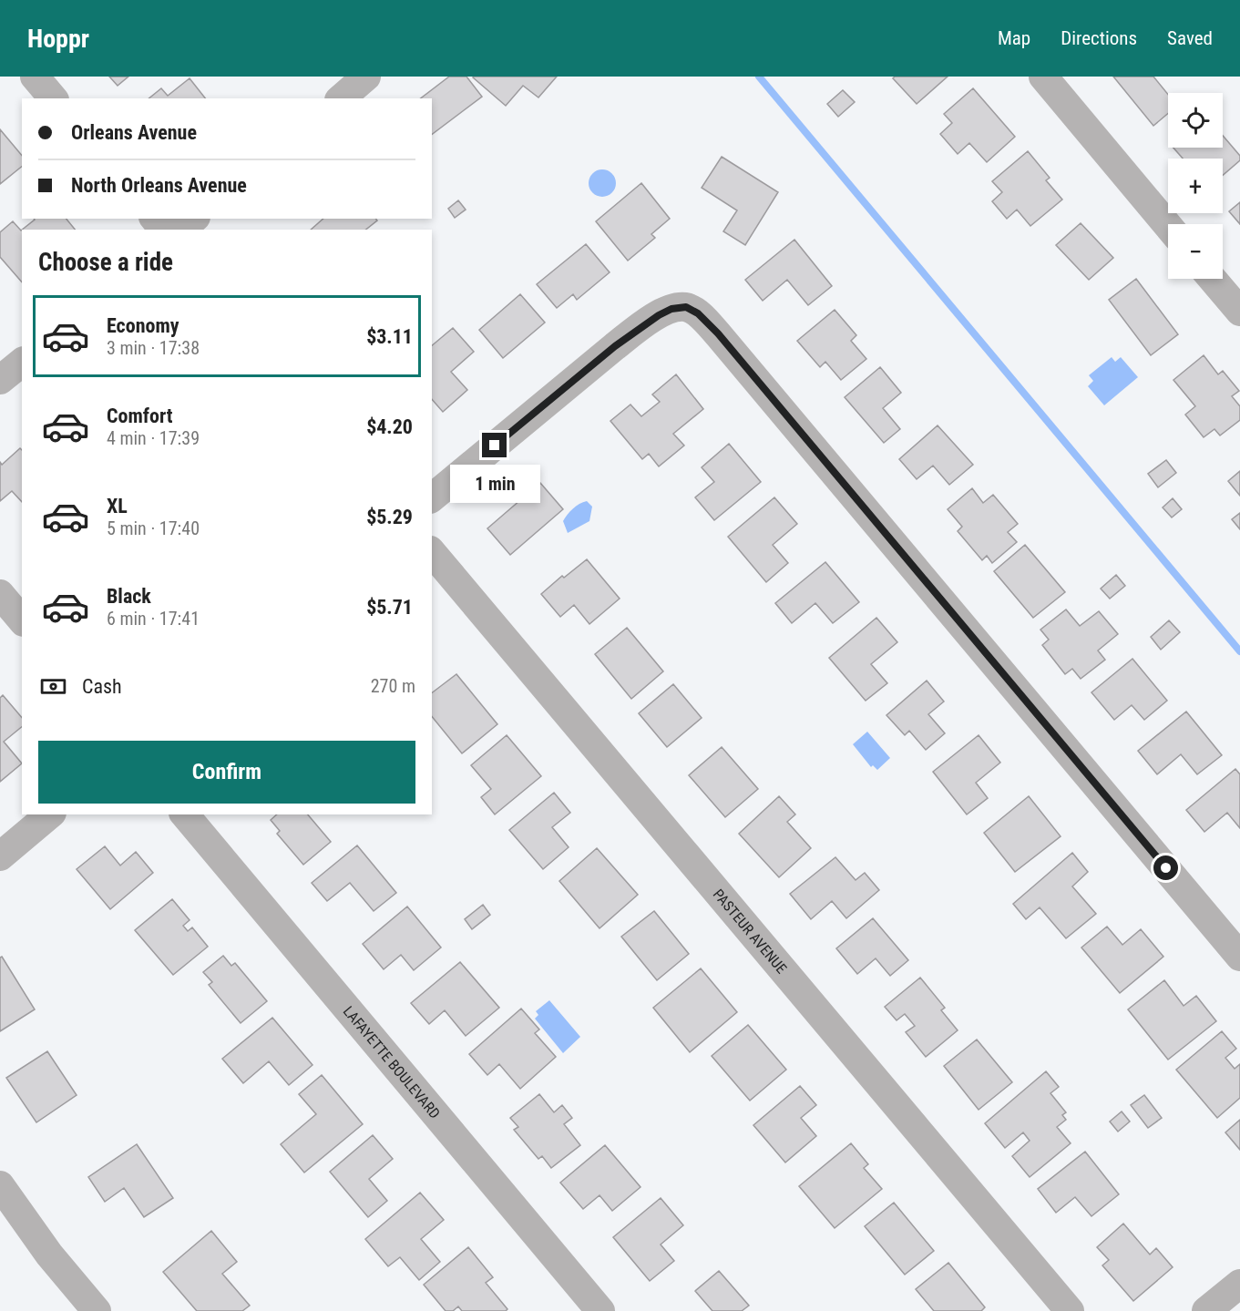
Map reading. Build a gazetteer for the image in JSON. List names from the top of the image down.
{
  "streets": {
    "street": ["PASTEUR AVENUE", "LAFAYETTE BOULEVARD"]
  },
  "page": {
    "header": "Hoppr",
    "nav": ["Map", "Directions", "Saved"],
    "map_buttons": ["+", "−"],
    "banner": ["Orleans Avenue", "North Orleans Avenue"],
    "heading": "Choose a ride",
    "list": [
      {
        "name": "Economy",
        "note": "3 min · 17:38",
        "value": "$3.11"
      },
      {
        "name": "Comfort",
        "note": "4 min · 17:39",
        "value": "$4.20"
      },
      {
        "name": "XL",
        "note": "5 min · 17:40",
        "value": "$5.29"
      },
      {
        "name": "Black",
        "note": "6 min · 17:41",
        "value": "$5.71"
      }
    ],
    "bubble": "1 min",
    "pay": ["Cash", "270 m"],
    "buttons": "Confirm"
  }
}
